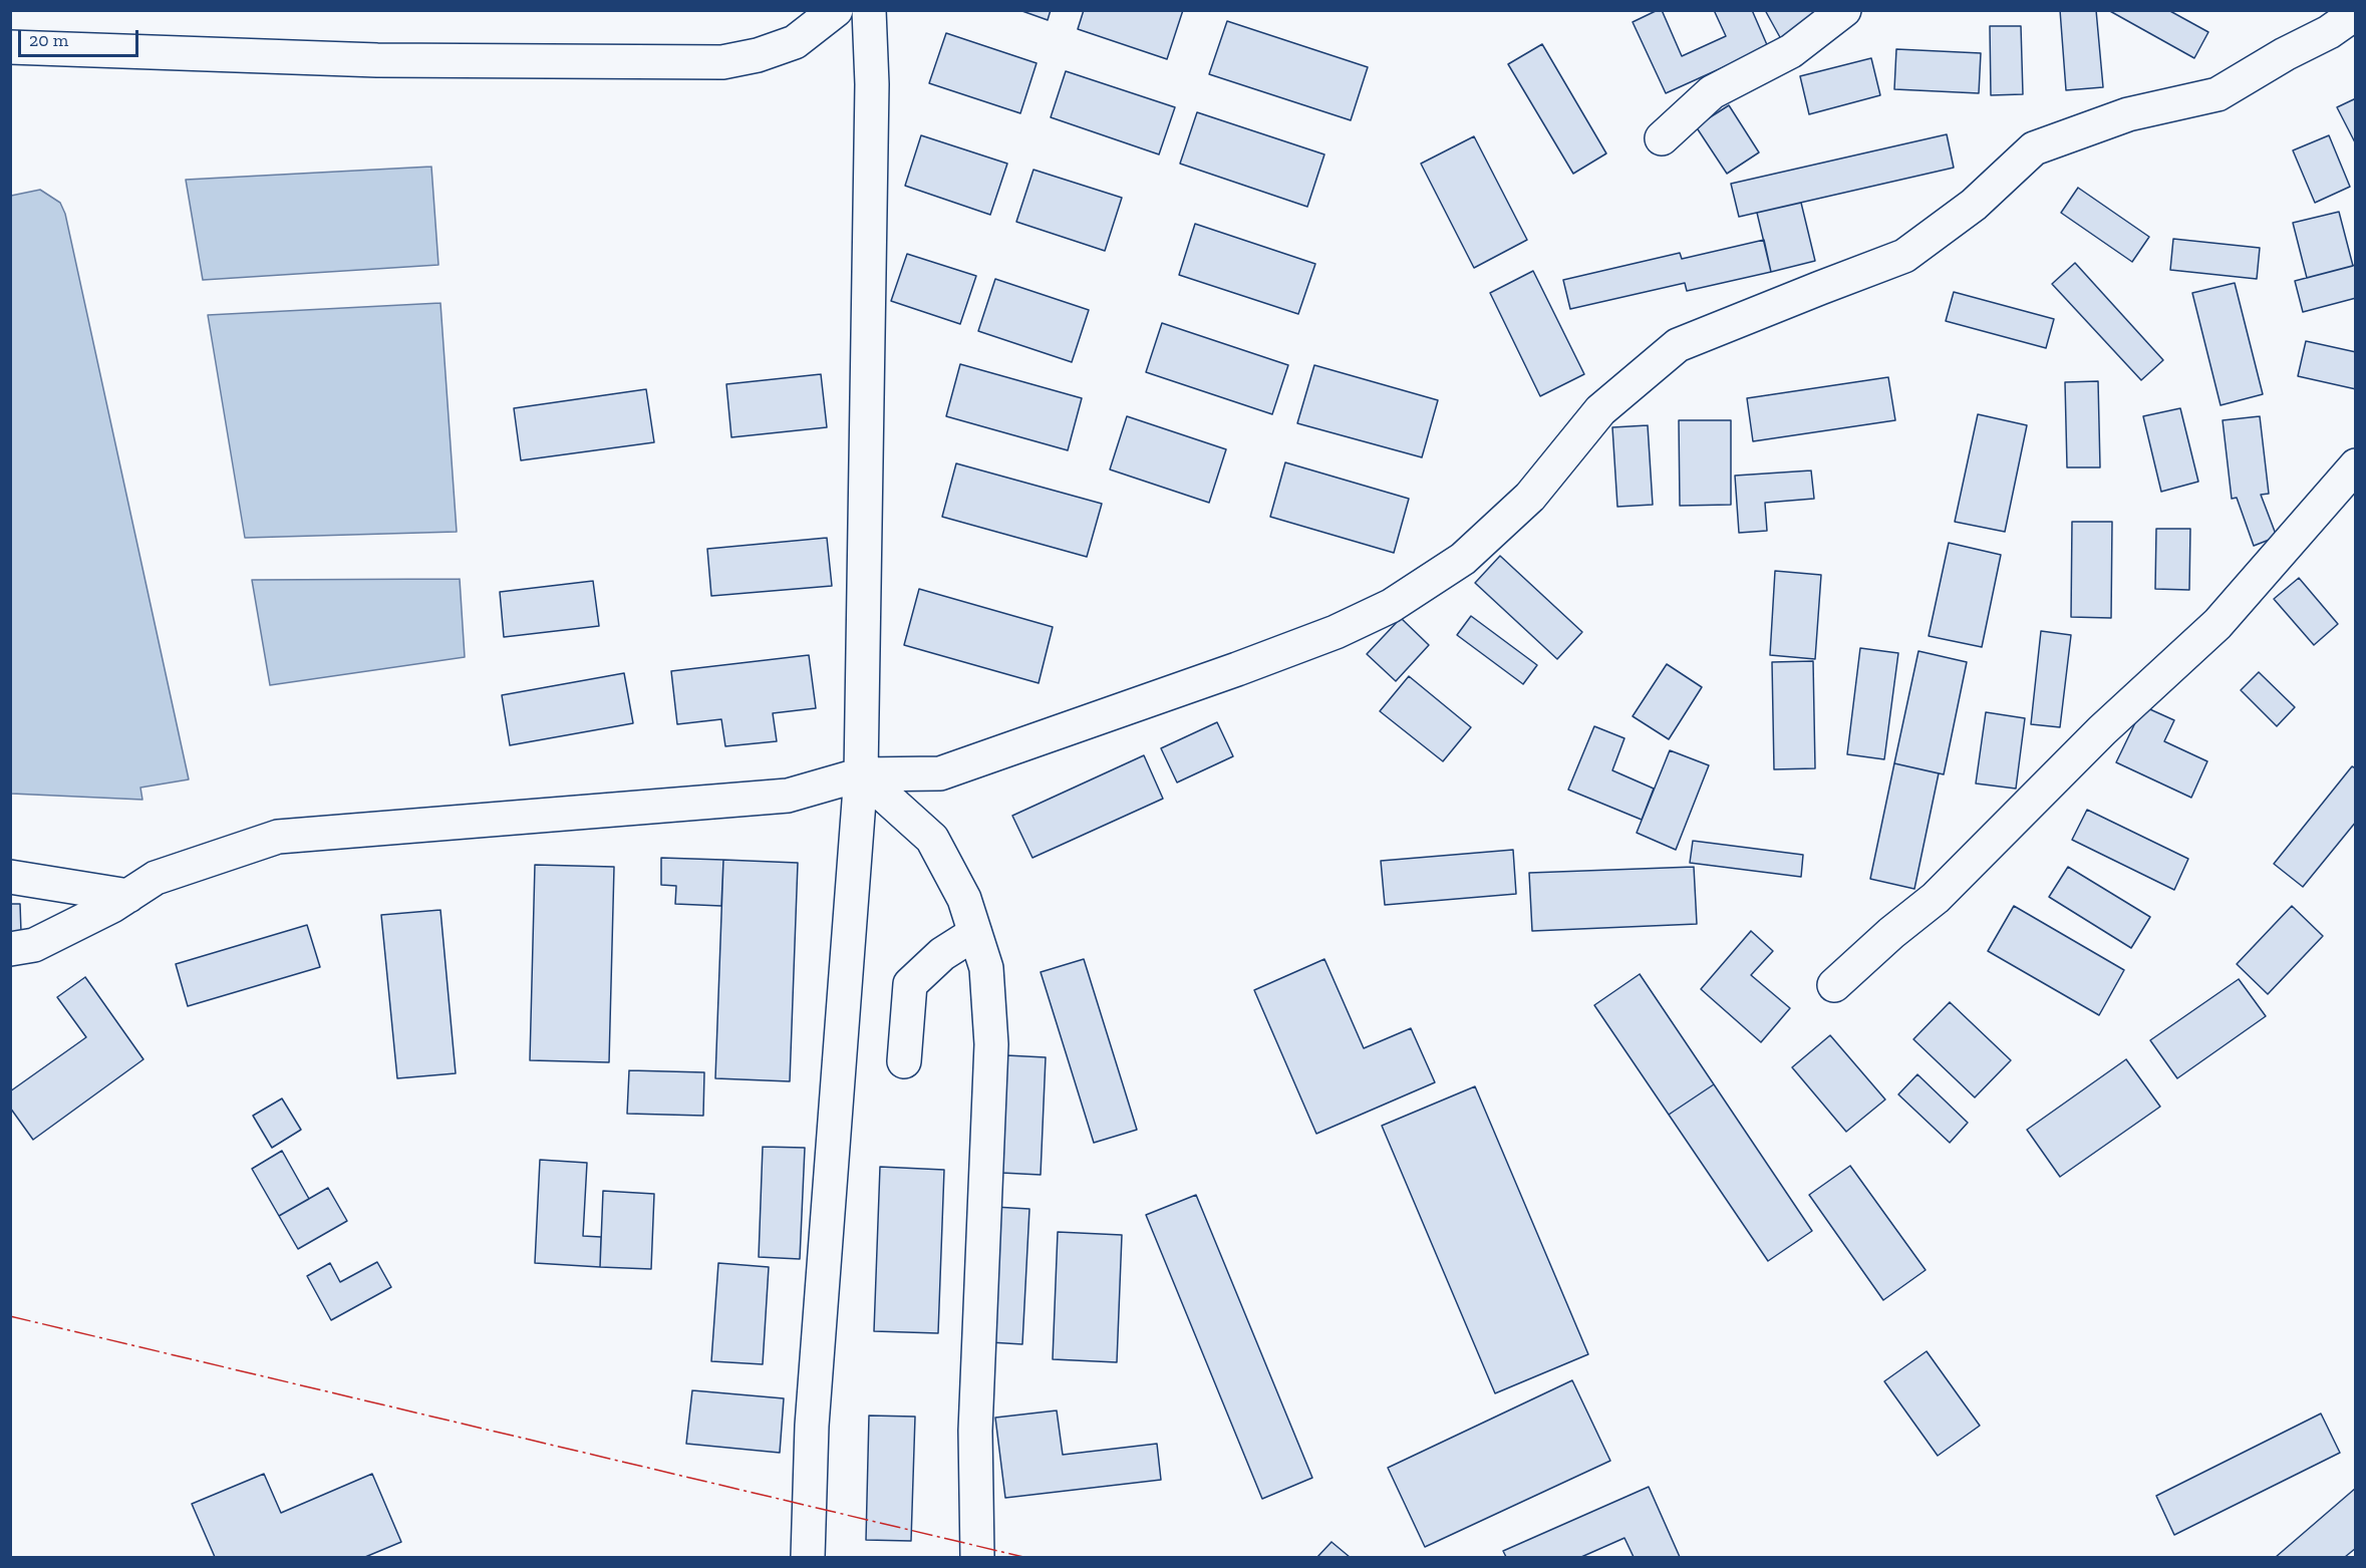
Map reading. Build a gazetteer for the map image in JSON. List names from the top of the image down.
{
  "scale_bar": "20 m"
}
